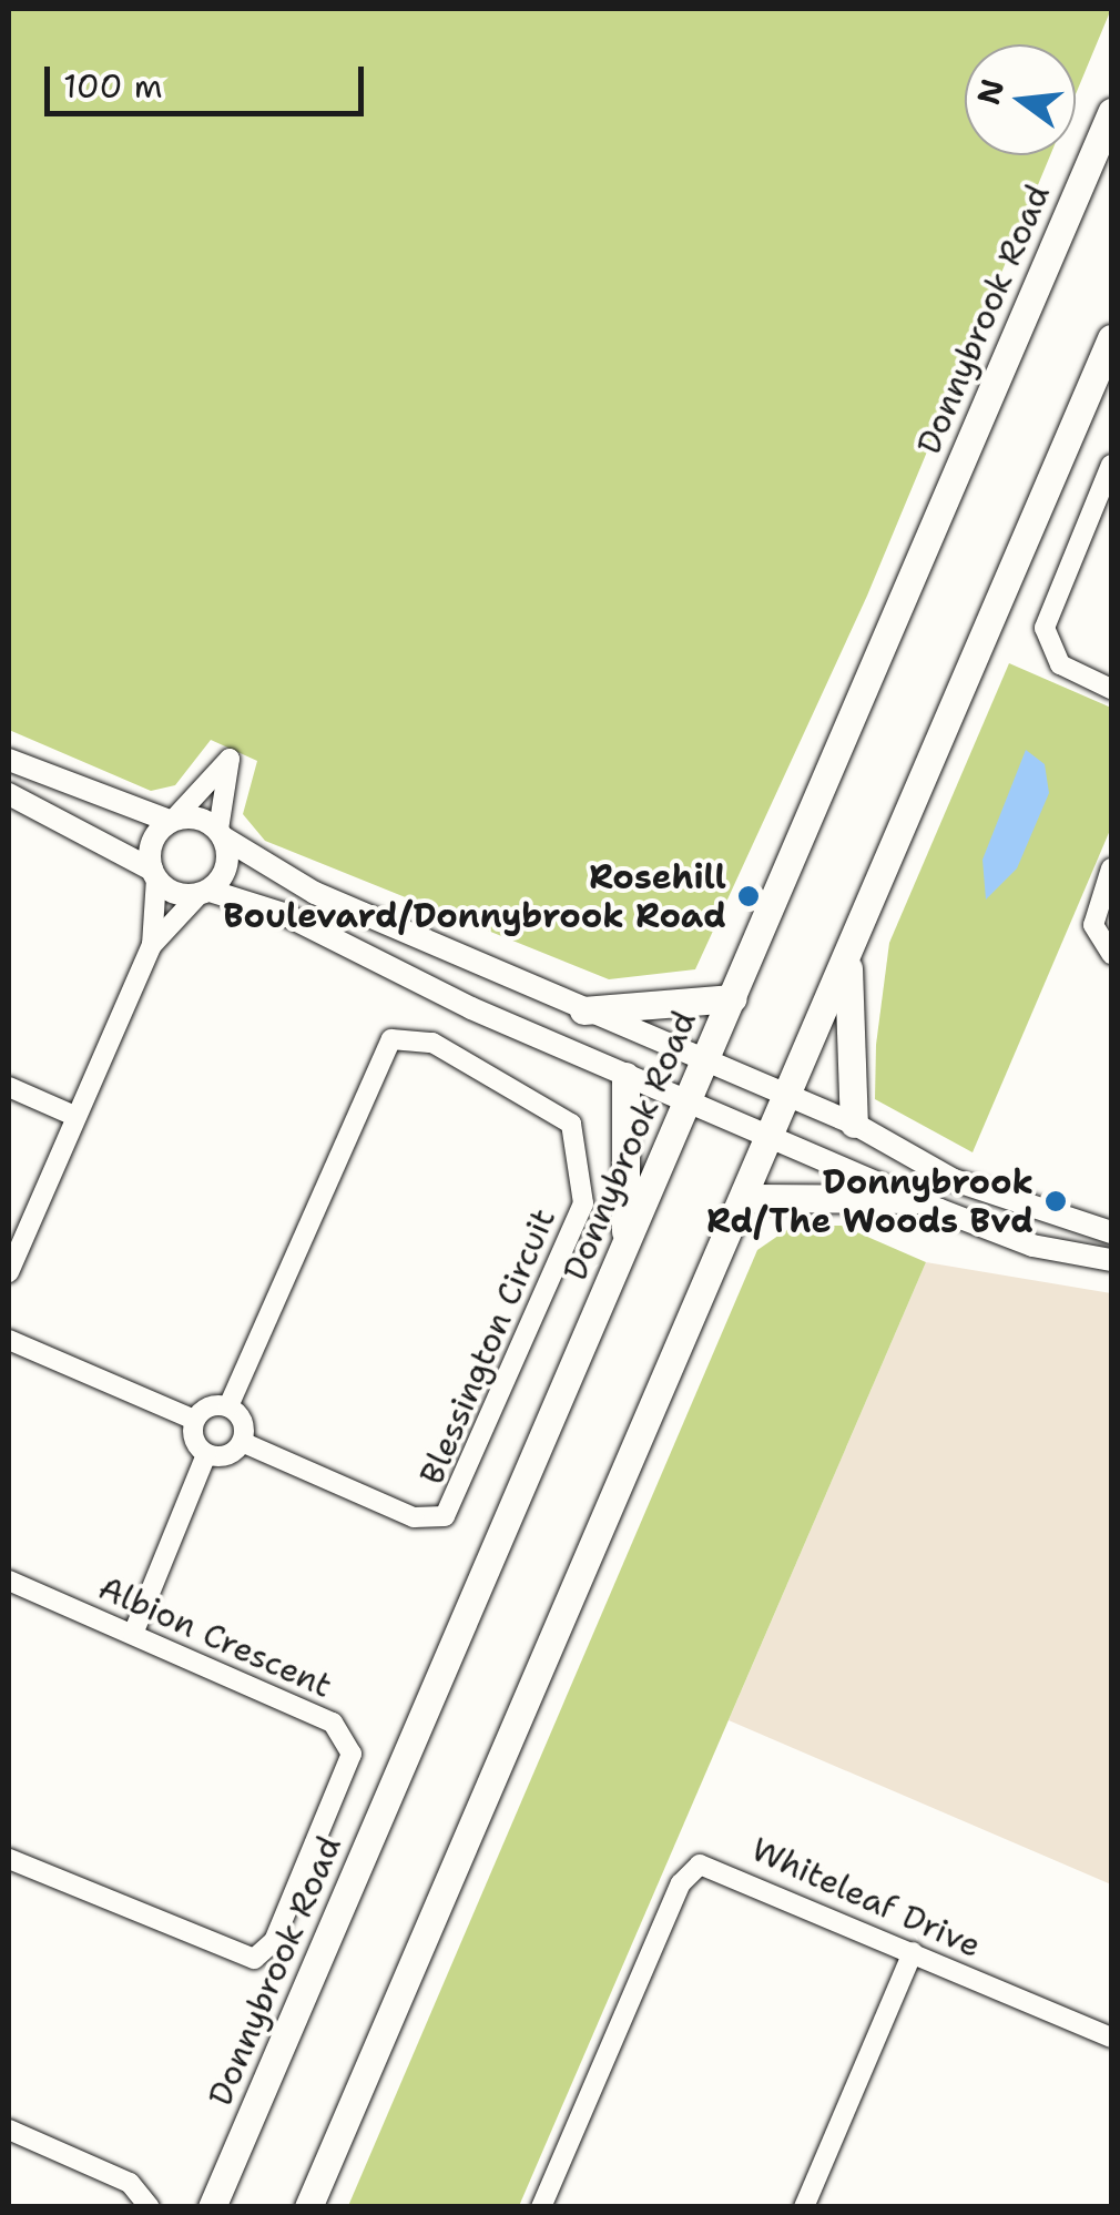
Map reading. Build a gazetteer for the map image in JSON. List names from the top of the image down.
{
  "streets": {
    "main road": ["Donnybrook Road"],
    "street": ["Blessington Circuit", "Albion Crescent", "Whiteleaf Drive"]
  },
  "places": ["Rosehill Boulevard/Donnybrook Road", "Donnybrook Rd/The Woods Bvd"],
  "scale_bar": "100 m",
  "north": "left"
}
